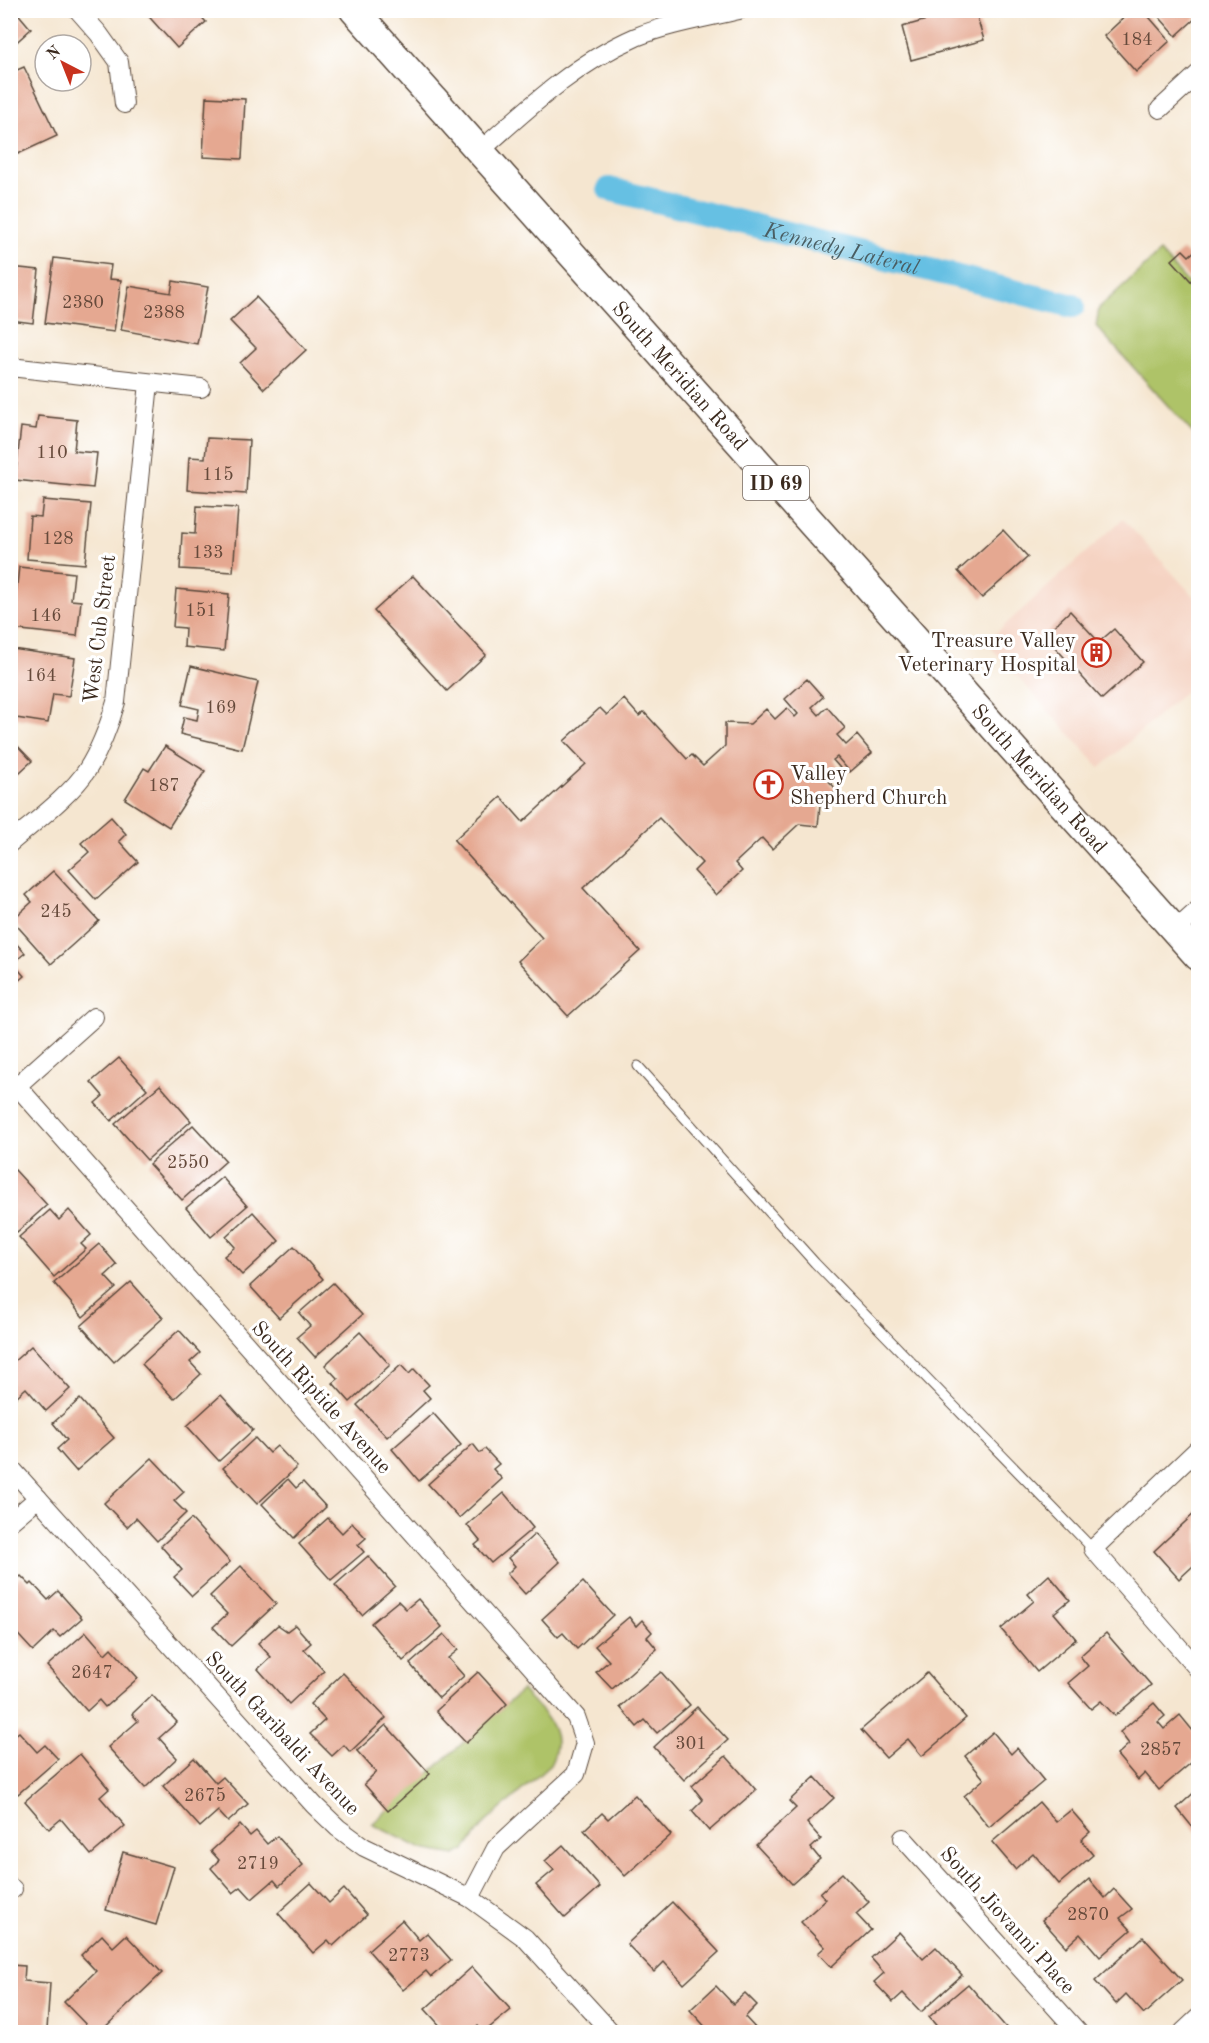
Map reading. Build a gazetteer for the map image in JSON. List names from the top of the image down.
{
  "streets": {
    "main road": ["South Meridian Road", "ID 69"],
    "street": [
      "West Cub Street",
      "South Riptide Avenue",
      "South Garibaldi Avenue",
      "South Jiovanni Place"
    ]
  },
  "crossings": [
    ["South Riptide Avenue", "South Garibaldi Avenue"]
  ],
  "water": ["Kennedy Lateral"],
  "places": {
    "building": ["Treasure Valley Veterinary Hospital"],
    "church": ["Valley Shepherd Church"]
  },
  "house_numbers": [
    "184",
    "2380",
    "2388",
    "110",
    "115",
    "128",
    "133",
    "151",
    "146",
    "164",
    "169",
    "187",
    "245",
    "2550",
    "2647",
    "301",
    "2857",
    "2675",
    "2719",
    "2870",
    "2773"
  ],
  "north": "top left"
}
